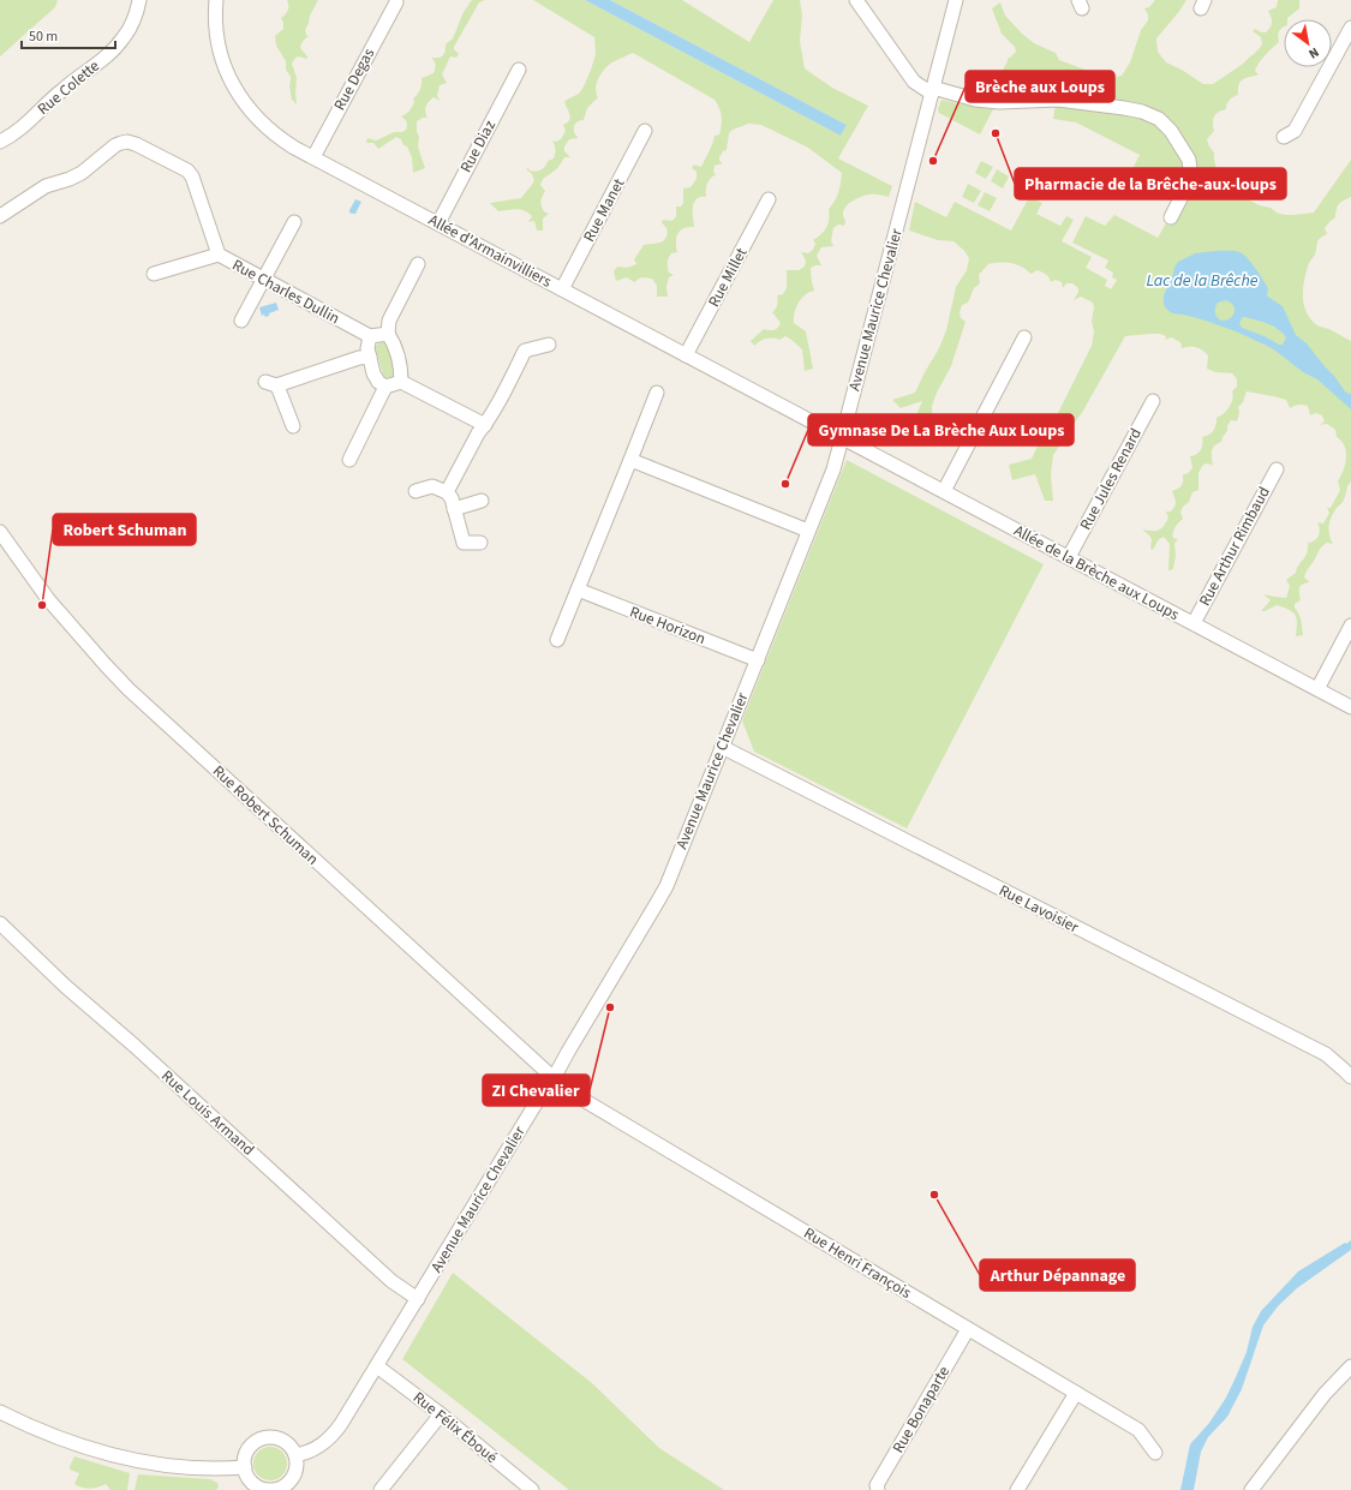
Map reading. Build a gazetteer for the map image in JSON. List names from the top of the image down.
{
  "streets": {
    "street": [
      "Rue Degas",
      "Rue Colette",
      "Rue Diaz",
      "Rue Manet",
      "Allée d'Armainvilliers",
      "Rue Millet",
      "Rue Charles Dullin",
      "Avenue Maurice Chevalier",
      "Rue Jules Renard",
      "Rue Arthur Rimbaud",
      "Allée de la Brèche aux Loups",
      "Rue Horizon",
      "Rue Robert Schuman",
      "Rue Lavoisier",
      "Rue Louis Armand",
      "Rue Henri François",
      "Rue Bonaparte",
      "Rue Félix Éboué"
    ]
  },
  "crossings": [
    ["Rue Degas", "Allée d'Armainvilliers"],
    ["Rue Diaz", "Allée d'Armainvilliers"],
    ["Rue Manet", "Allée d'Armainvilliers"],
    ["Allée d'Armainvilliers", "Rue Millet"],
    ["Allée d'Armainvilliers", "Avenue Maurice Chevalier"],
    ["Allée d'Armainvilliers", "Allée de la Brèche aux Loups"],
    ["Avenue Maurice Chevalier", "Allée de la Brèche aux Loups"],
    ["Avenue Maurice Chevalier", "Rue Horizon"],
    ["Avenue Maurice Chevalier", "Rue Robert Schuman"],
    ["Avenue Maurice Chevalier", "Rue Lavoisier"],
    ["Avenue Maurice Chevalier", "Rue Louis Armand"],
    ["Avenue Maurice Chevalier", "Rue Henri François"],
    ["Avenue Maurice Chevalier", "Rue Félix Éboué"],
    ["Rue Jules Renard", "Allée de la Brèche aux Loups"],
    ["Rue Arthur Rimbaud", "Allée de la Brèche aux Loups"],
    ["Rue Robert Schuman", "Rue Henri François"],
    ["Rue Henri François", "Rue Bonaparte"]
  ],
  "water": ["Lac de la Brêche"],
  "places": [
    "Pharmacie de la Brêche-aux-loups",
    "Brèche aux Loups",
    "Gymnase De La Brèche Aux Loups",
    "Robert Schuman",
    "ZI Chevalier",
    "Arthur Dépannage"
  ],
  "scale_bar": "50 m",
  "north": "bottom right"
}
